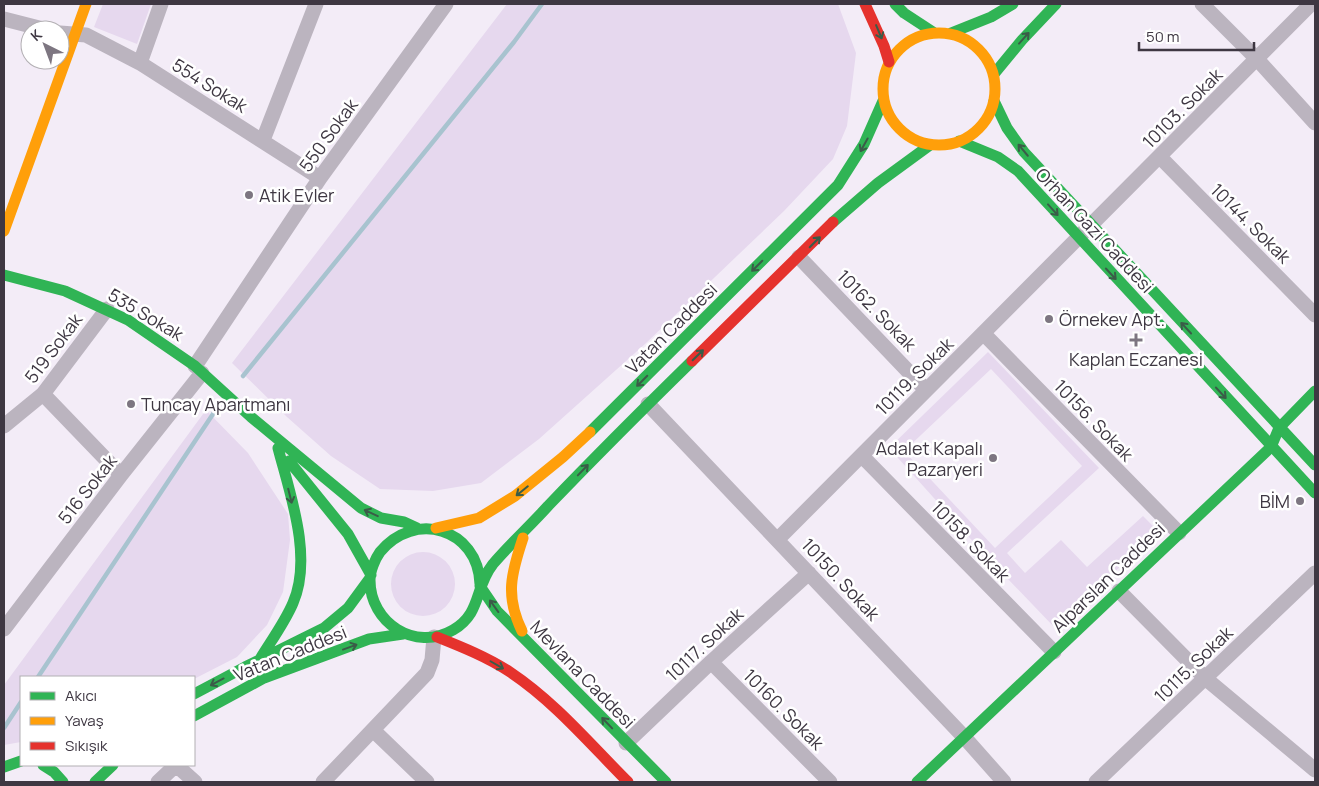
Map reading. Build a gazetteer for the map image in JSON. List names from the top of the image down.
{
  "streets": {
    "street": [
      "554 Sokak",
      "10103. Sokak",
      "550 Sokak",
      "10144. Sokak",
      "Orhan Gazi Caddesi",
      "10162. Sokak",
      "535 Sokak",
      "Vatan Caddesi",
      "519 Sokak",
      "10119. Sokak",
      "10156. Sokak",
      "516 Sokak",
      "10158. Sokak",
      "Alparslan Caddesi",
      "10150. Sokak",
      "10117. Sokak",
      "10115. Sokak",
      "Mevlana Caddesi",
      "10160. Sokak"
    ]
  },
  "crossings": [
    ["554 Sokak", "550 Sokak"],
    ["10103. Sokak", "10144. Sokak"],
    ["10103. Sokak", "Orhan Gazi Caddesi"],
    ["10103. Sokak", "10119. Sokak"],
    ["550 Sokak", "535 Sokak"],
    ["550 Sokak", "516 Sokak"],
    ["Orhan Gazi Caddesi", "Vatan Caddesi"],
    ["Orhan Gazi Caddesi", "10119. Sokak"],
    ["Orhan Gazi Caddesi", "Alparslan Caddesi"],
    ["10162. Sokak", "Vatan Caddesi"],
    ["10162. Sokak", "10119. Sokak"],
    ["535 Sokak", "Vatan Caddesi"],
    ["535 Sokak", "519 Sokak"],
    ["535 Sokak", "516 Sokak"],
    ["535 Sokak", "Mevlana Caddesi"],
    ["Vatan Caddesi", "10150. Sokak"],
    ["Vatan Caddesi", "Mevlana Caddesi"],
    ["10119. Sokak", "10156. Sokak"],
    ["10119. Sokak", "10158. Sokak"],
    ["10119. Sokak", "10150. Sokak"],
    ["10156. Sokak", "Alparslan Caddesi"],
    ["10158. Sokak", "Alparslan Caddesi"],
    ["Alparslan Caddesi", "10150. Sokak"],
    ["10150. Sokak", "10117. Sokak"],
    ["10117. Sokak", "Mevlana Caddesi"],
    ["10117. Sokak", "10160. Sokak"]
  ],
  "places": {
    "other": [
      "Atik Evler",
      "Örnekev Apt.",
      "Tuncay Apartmanı",
      "Adalet Kapalı Pazaryeri",
      "BİM"
    ],
    "health": ["Kaplan Eczanesi"]
  },
  "legend": ["Akıcı", "Yavaş", "Sıkışık"],
  "scale_bar": "50 m",
  "north": "top left"
}
